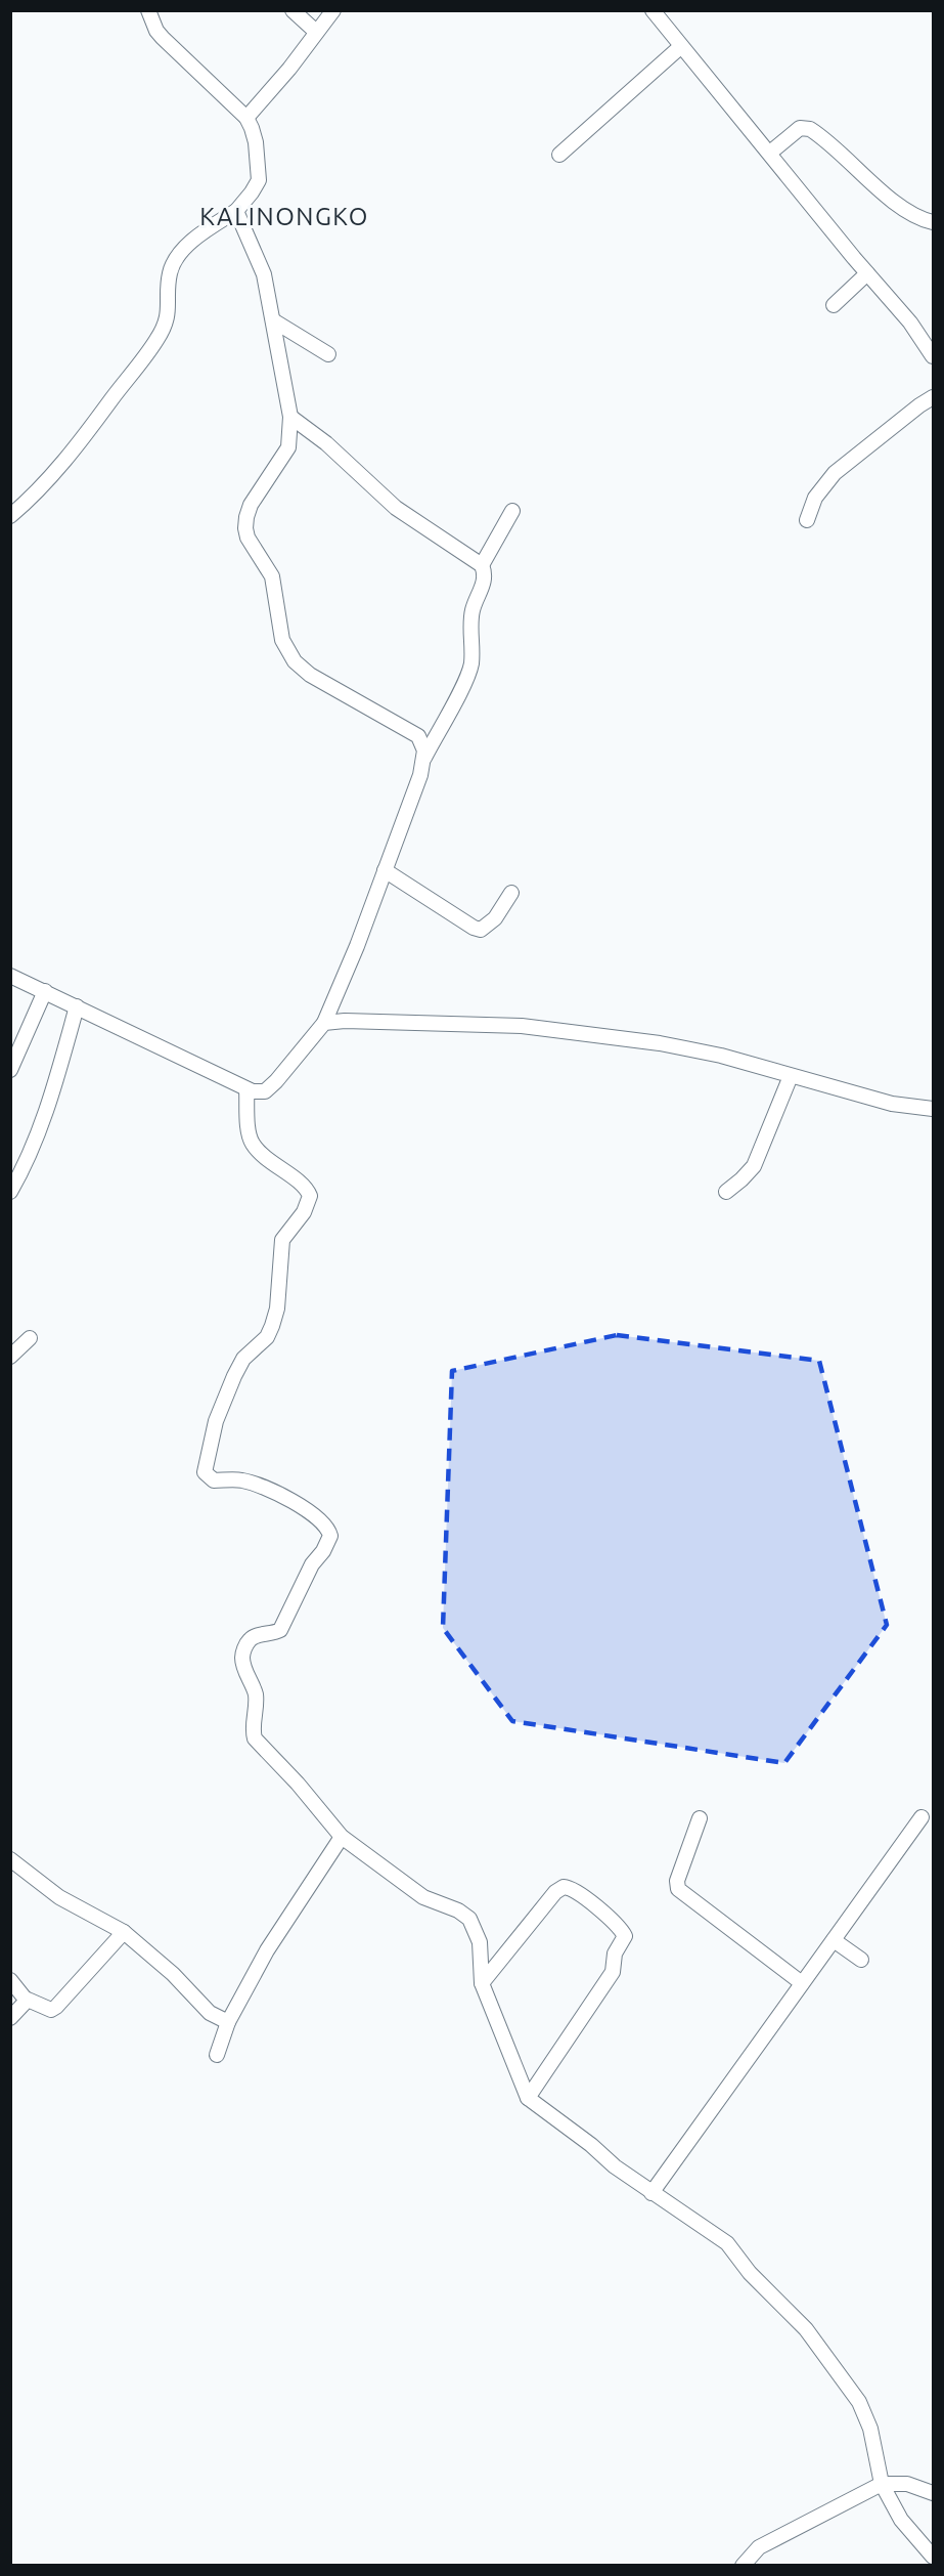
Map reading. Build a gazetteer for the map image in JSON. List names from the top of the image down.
{
  "districts": ["KALINONGKO"]
}
